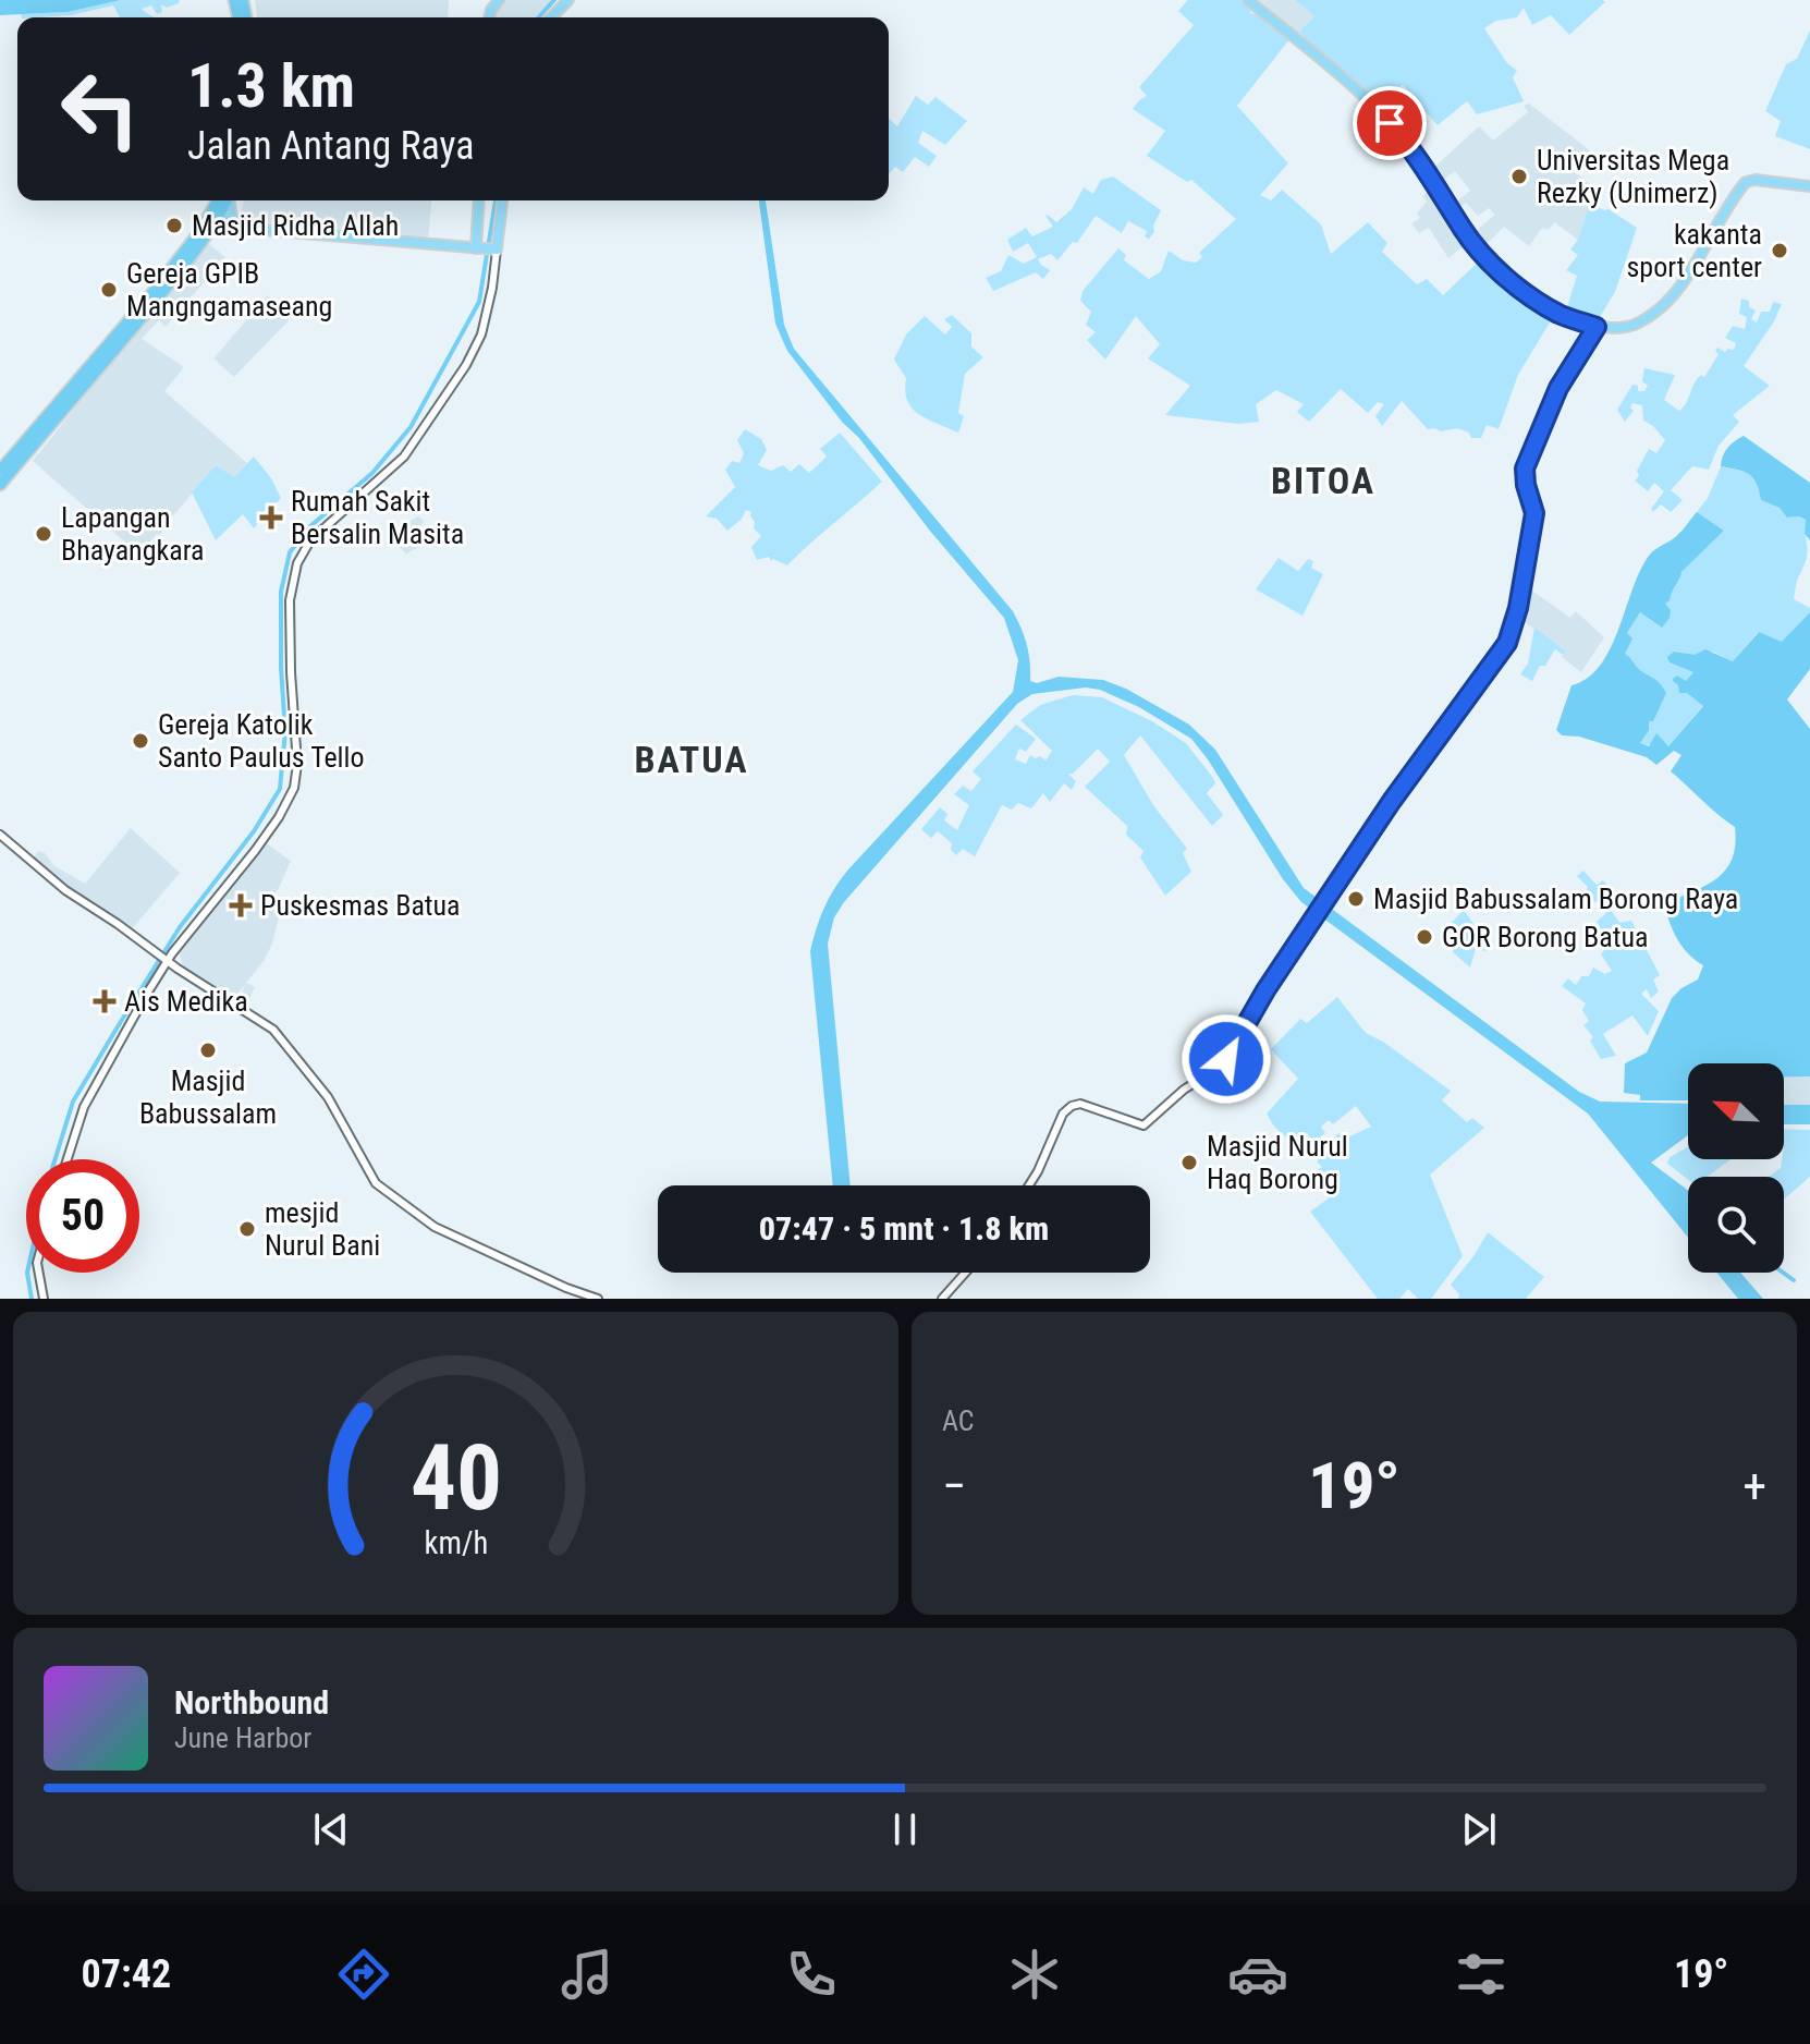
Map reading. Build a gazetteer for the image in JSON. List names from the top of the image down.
{
  "districts": ["BITOA", "BATUA"],
  "places": {
    "other": [
      "Universitas Mega Rezky (Unimerz)",
      "Masjid Ridha Allah",
      "kakanta sport center",
      "Gereja GPIB Mangngamaseang",
      "Lapangan Bhayangkara",
      "Gereja Katolik Santo Paulus Tello",
      "Masjid Babussalam Borong Raya",
      "GOR Borong Batua",
      "Masjid Babussalam",
      "Masjid Nurul Haq Borong",
      "mesjid Nurul Bani"
    ],
    "health": ["Rumah Sakit Bersalin Masita", "Puskesmas Batua", "Ais Medika"]
  },
  "north": "top left",
  "page": {
    "turn": ["1.3 km", "Jalan Antang Raya"],
    "limit": "50",
    "trip": "07:47 · 5 mnt · 1.8 km",
    "tile": "AC",
    "heat": ["−", "19°", "+"],
    "song": ["Northbound", "June Harbor"],
    "tabs": ["07:42", "19°"],
    "gauge": ["40", "km/h"]
  }
}
